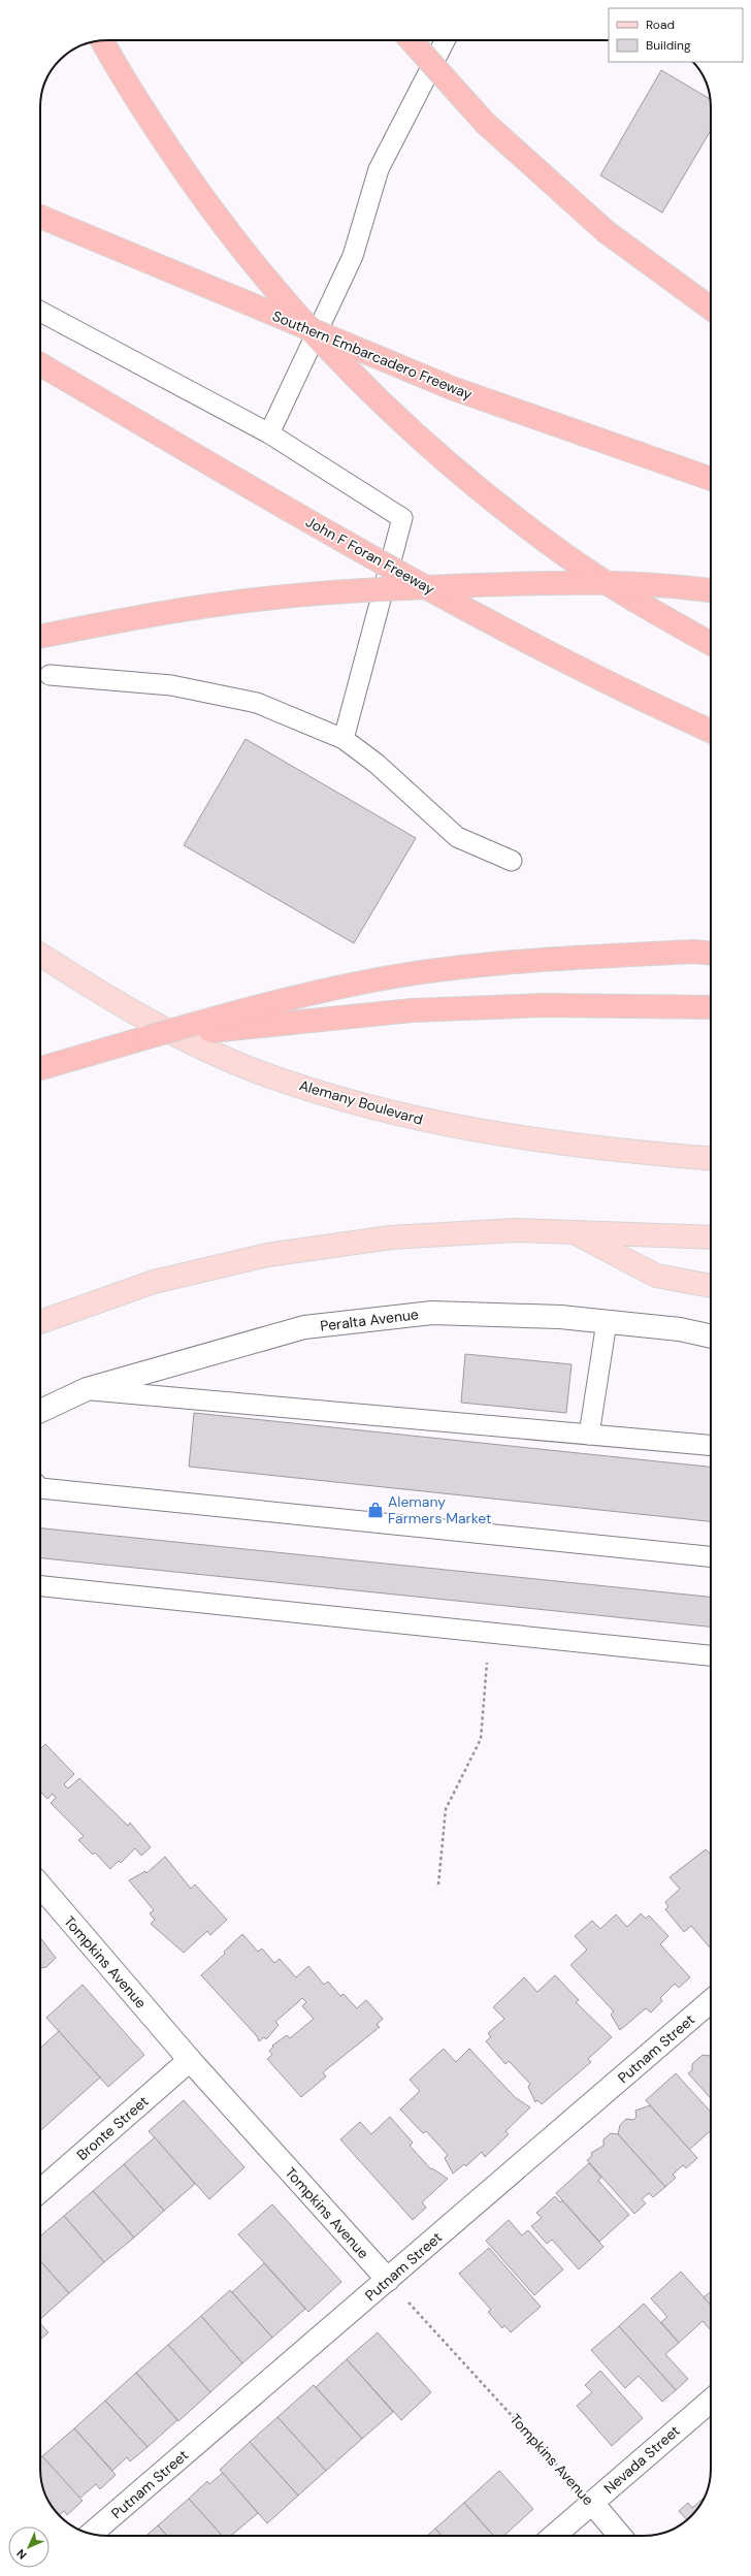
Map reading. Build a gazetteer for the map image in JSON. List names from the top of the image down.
{
  "streets": {
    "highway": ["Southern Embarcadero Freeway", "John F Foran Freeway"],
    "main road": ["Alemany Boulevard"],
    "street": [
      "Peralta Avenue",
      "Tompkins Avenue",
      "Putnam Street",
      "Bronte Street",
      "Nevada Street"
    ]
  },
  "crossings": [
    ["Tompkins Avenue", "Putnam Street"],
    ["Tompkins Avenue", "Bronte Street"],
    ["Tompkins Avenue", "Nevada Street"]
  ],
  "places": {
    "shop": ["Alemany Farmers Market"]
  },
  "legend": ["Road", "Building"],
  "north": "bottom left"
}
